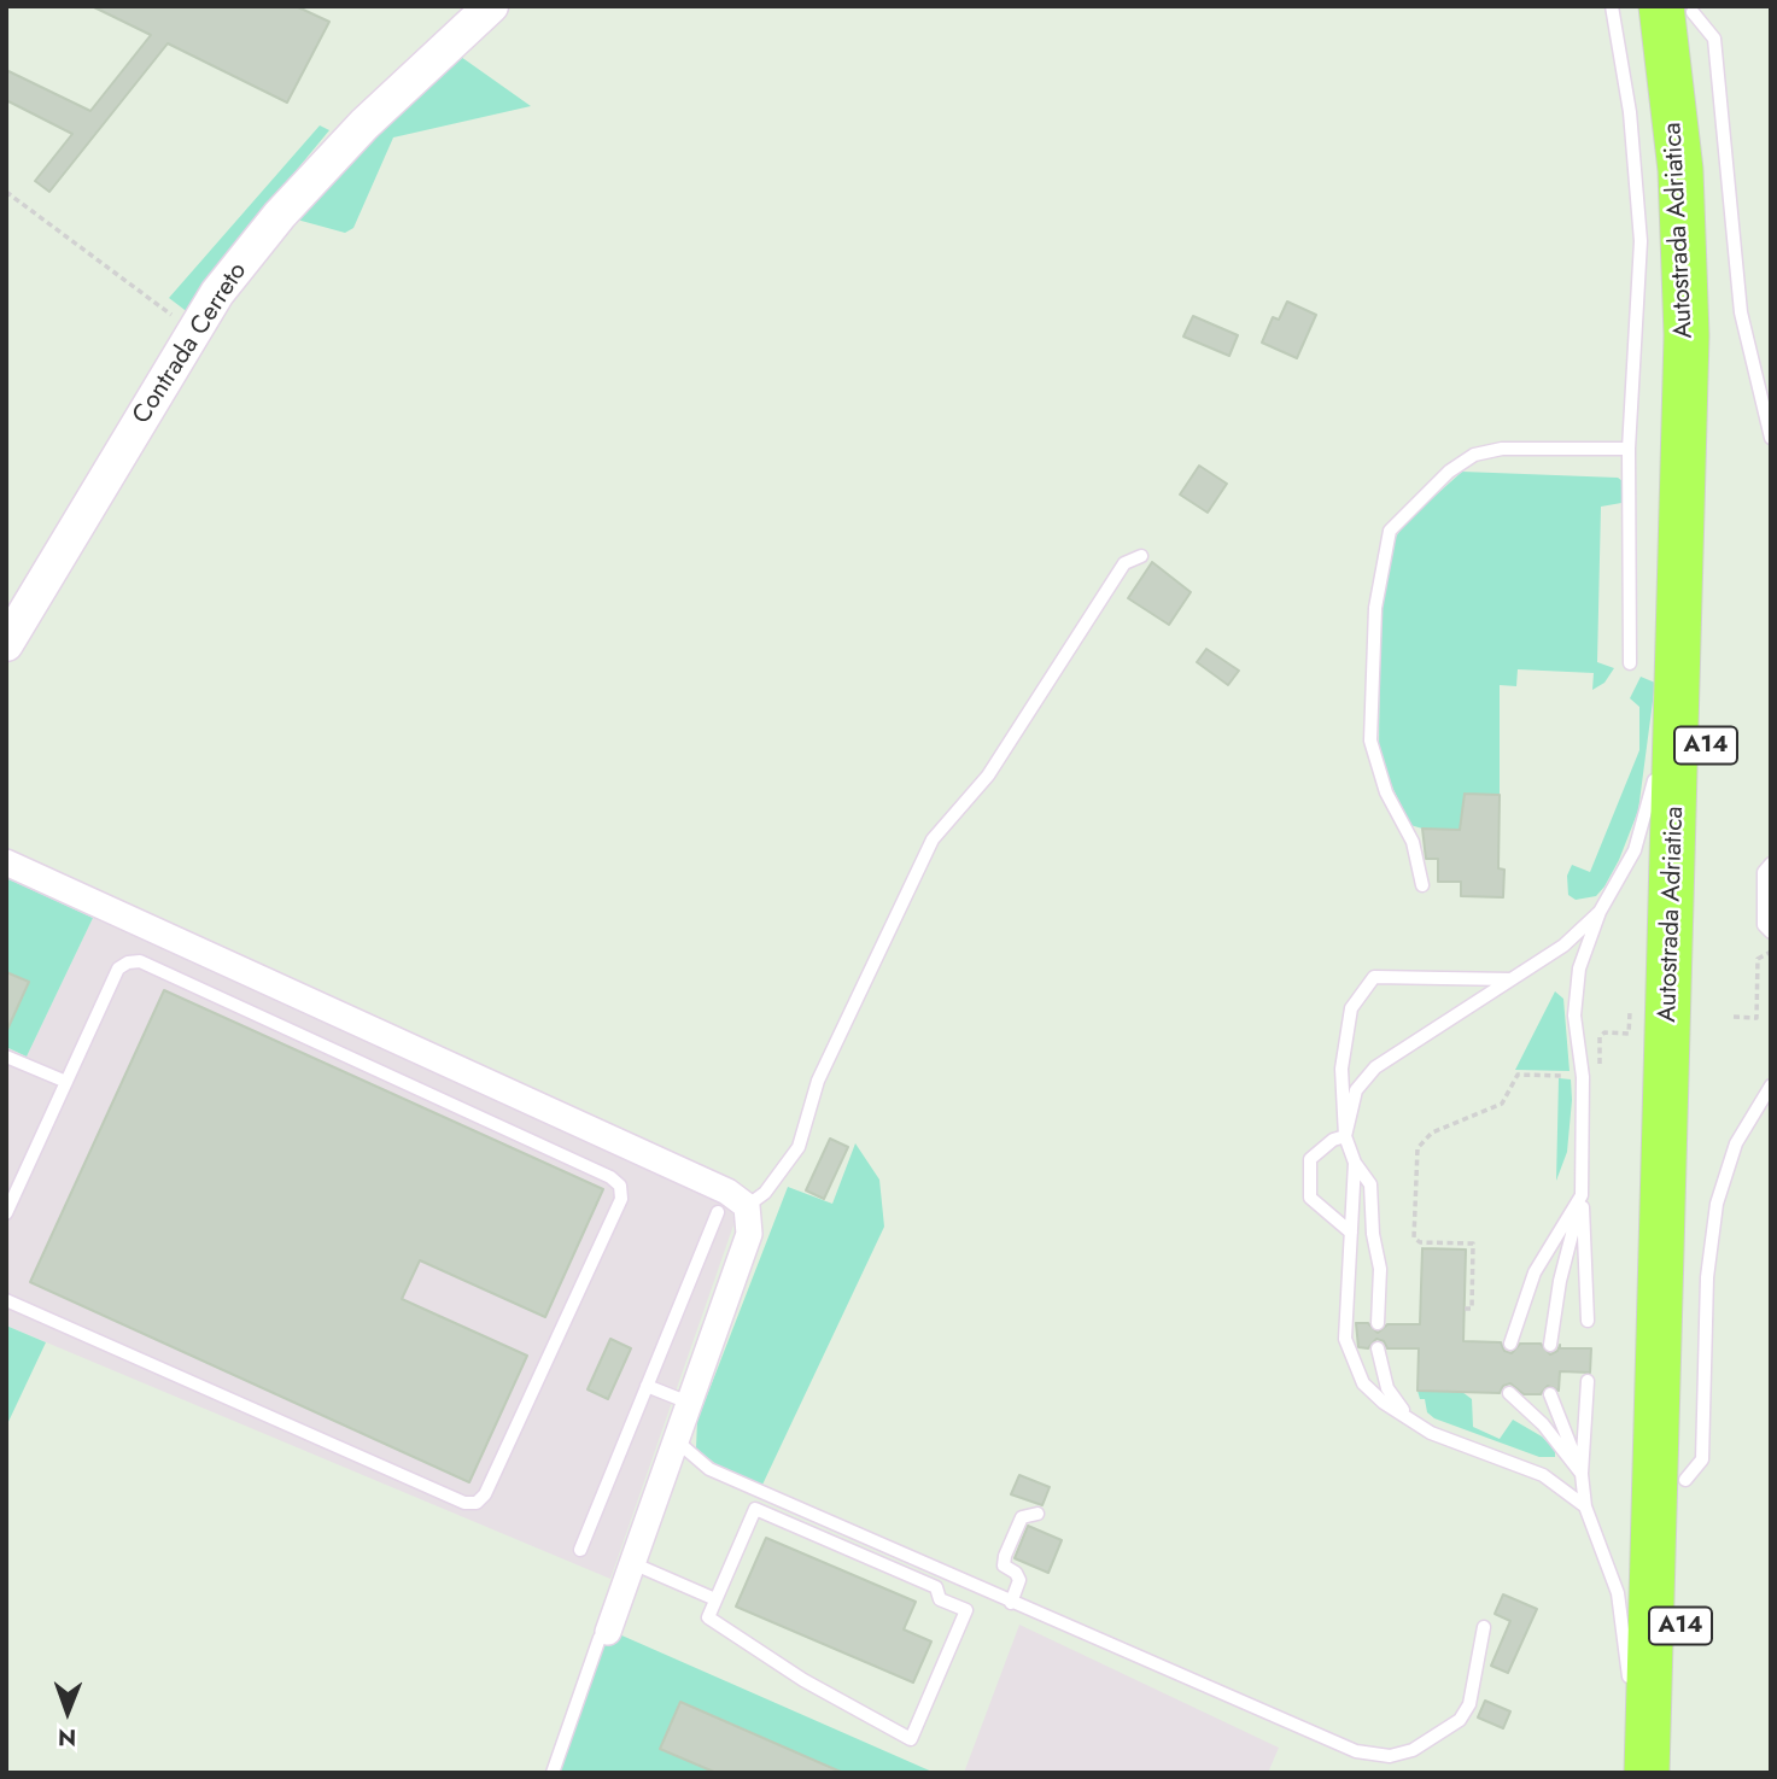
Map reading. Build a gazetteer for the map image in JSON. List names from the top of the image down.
{
  "streets": {
    "highway": ["Autostrada Adriatica", "A14"],
    "main road": ["Contrada Cerreto"]
  },
  "north": "bottom"
}
